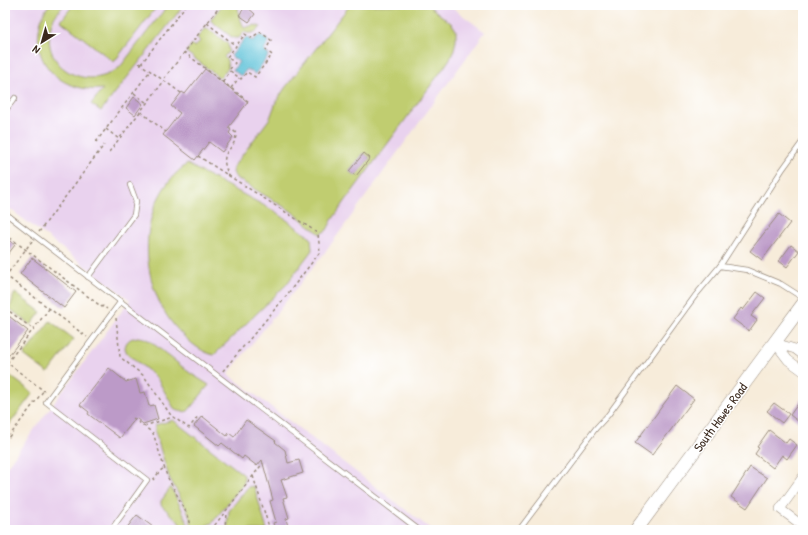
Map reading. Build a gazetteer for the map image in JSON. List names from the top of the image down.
{
  "streets": {
    "main road": ["South Hawes Road"]
  },
  "north": "bottom left"
}
